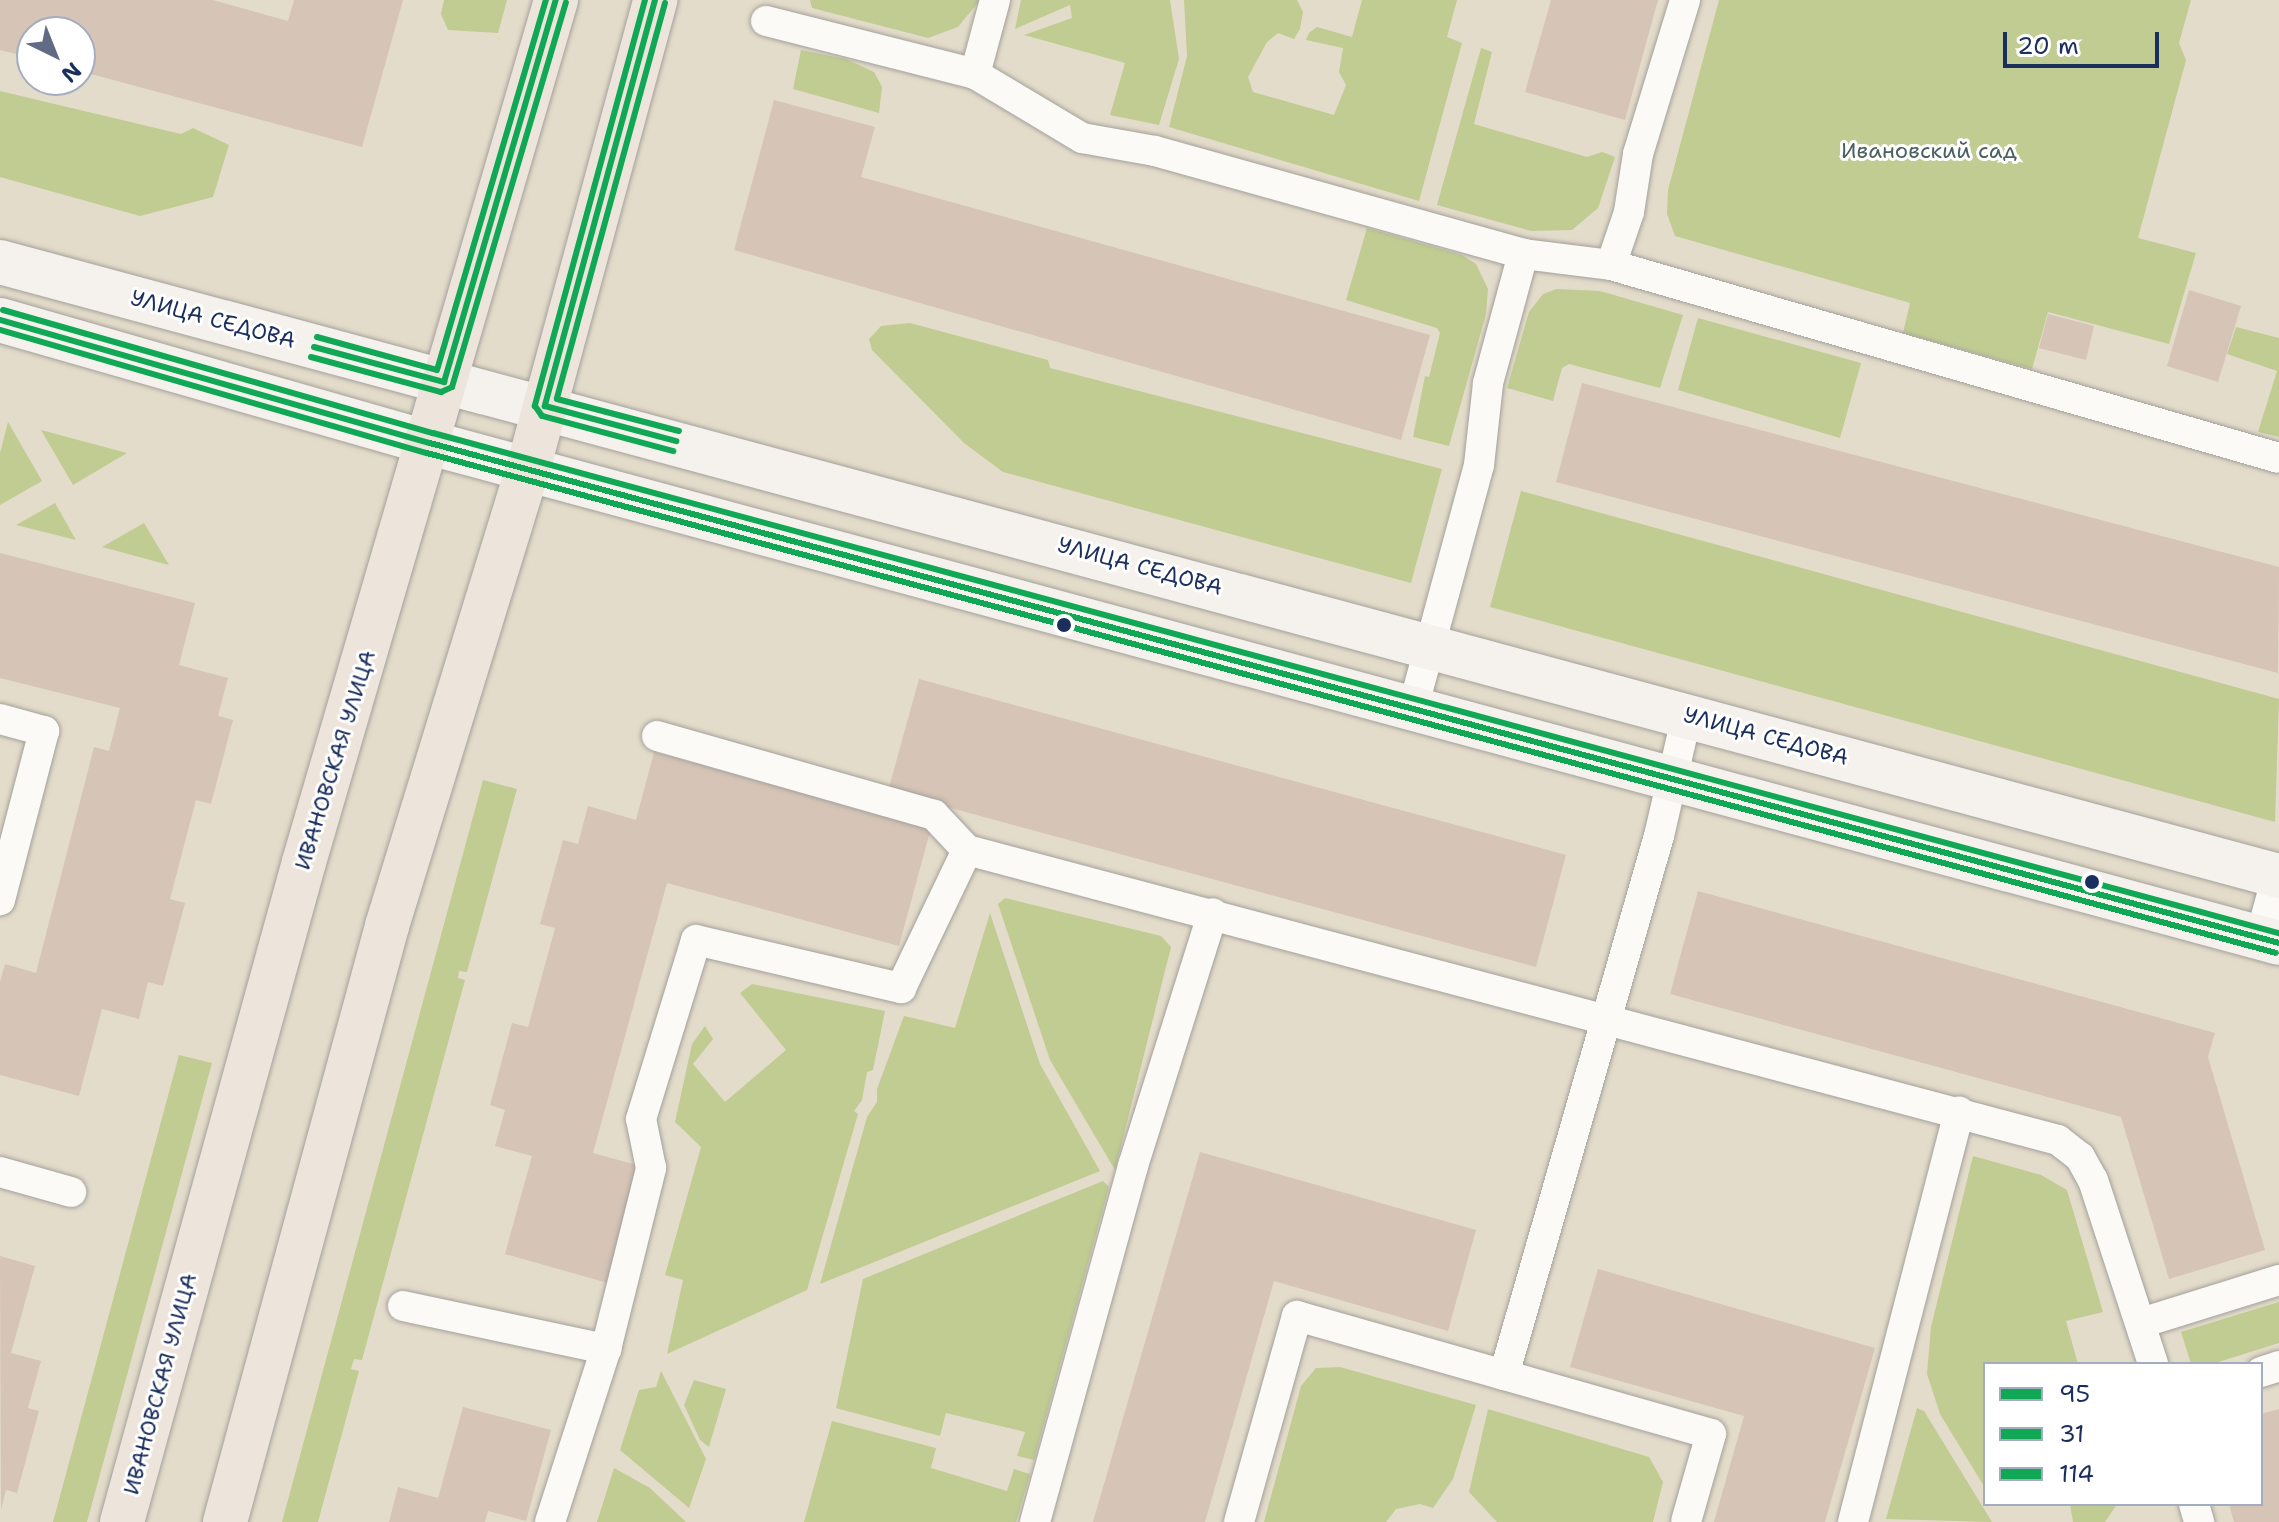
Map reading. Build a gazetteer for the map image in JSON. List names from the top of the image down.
{
  "streets": {
    "main road": ["УЛИЦА СЕДОВА", "ИВАНОВСКАЯ УЛИЦА"]
  },
  "crossings": [
    ["УЛИЦА СЕДОВА", "ИВАНОВСКАЯ УЛИЦА"]
  ],
  "parks": ["Ивановский сад"],
  "lines": ["transit line 95", "transit line 31", "transit line 114"],
  "legend": ["95", "31", "114"],
  "scale_bar": "20 m",
  "north": "bottom right"
}
